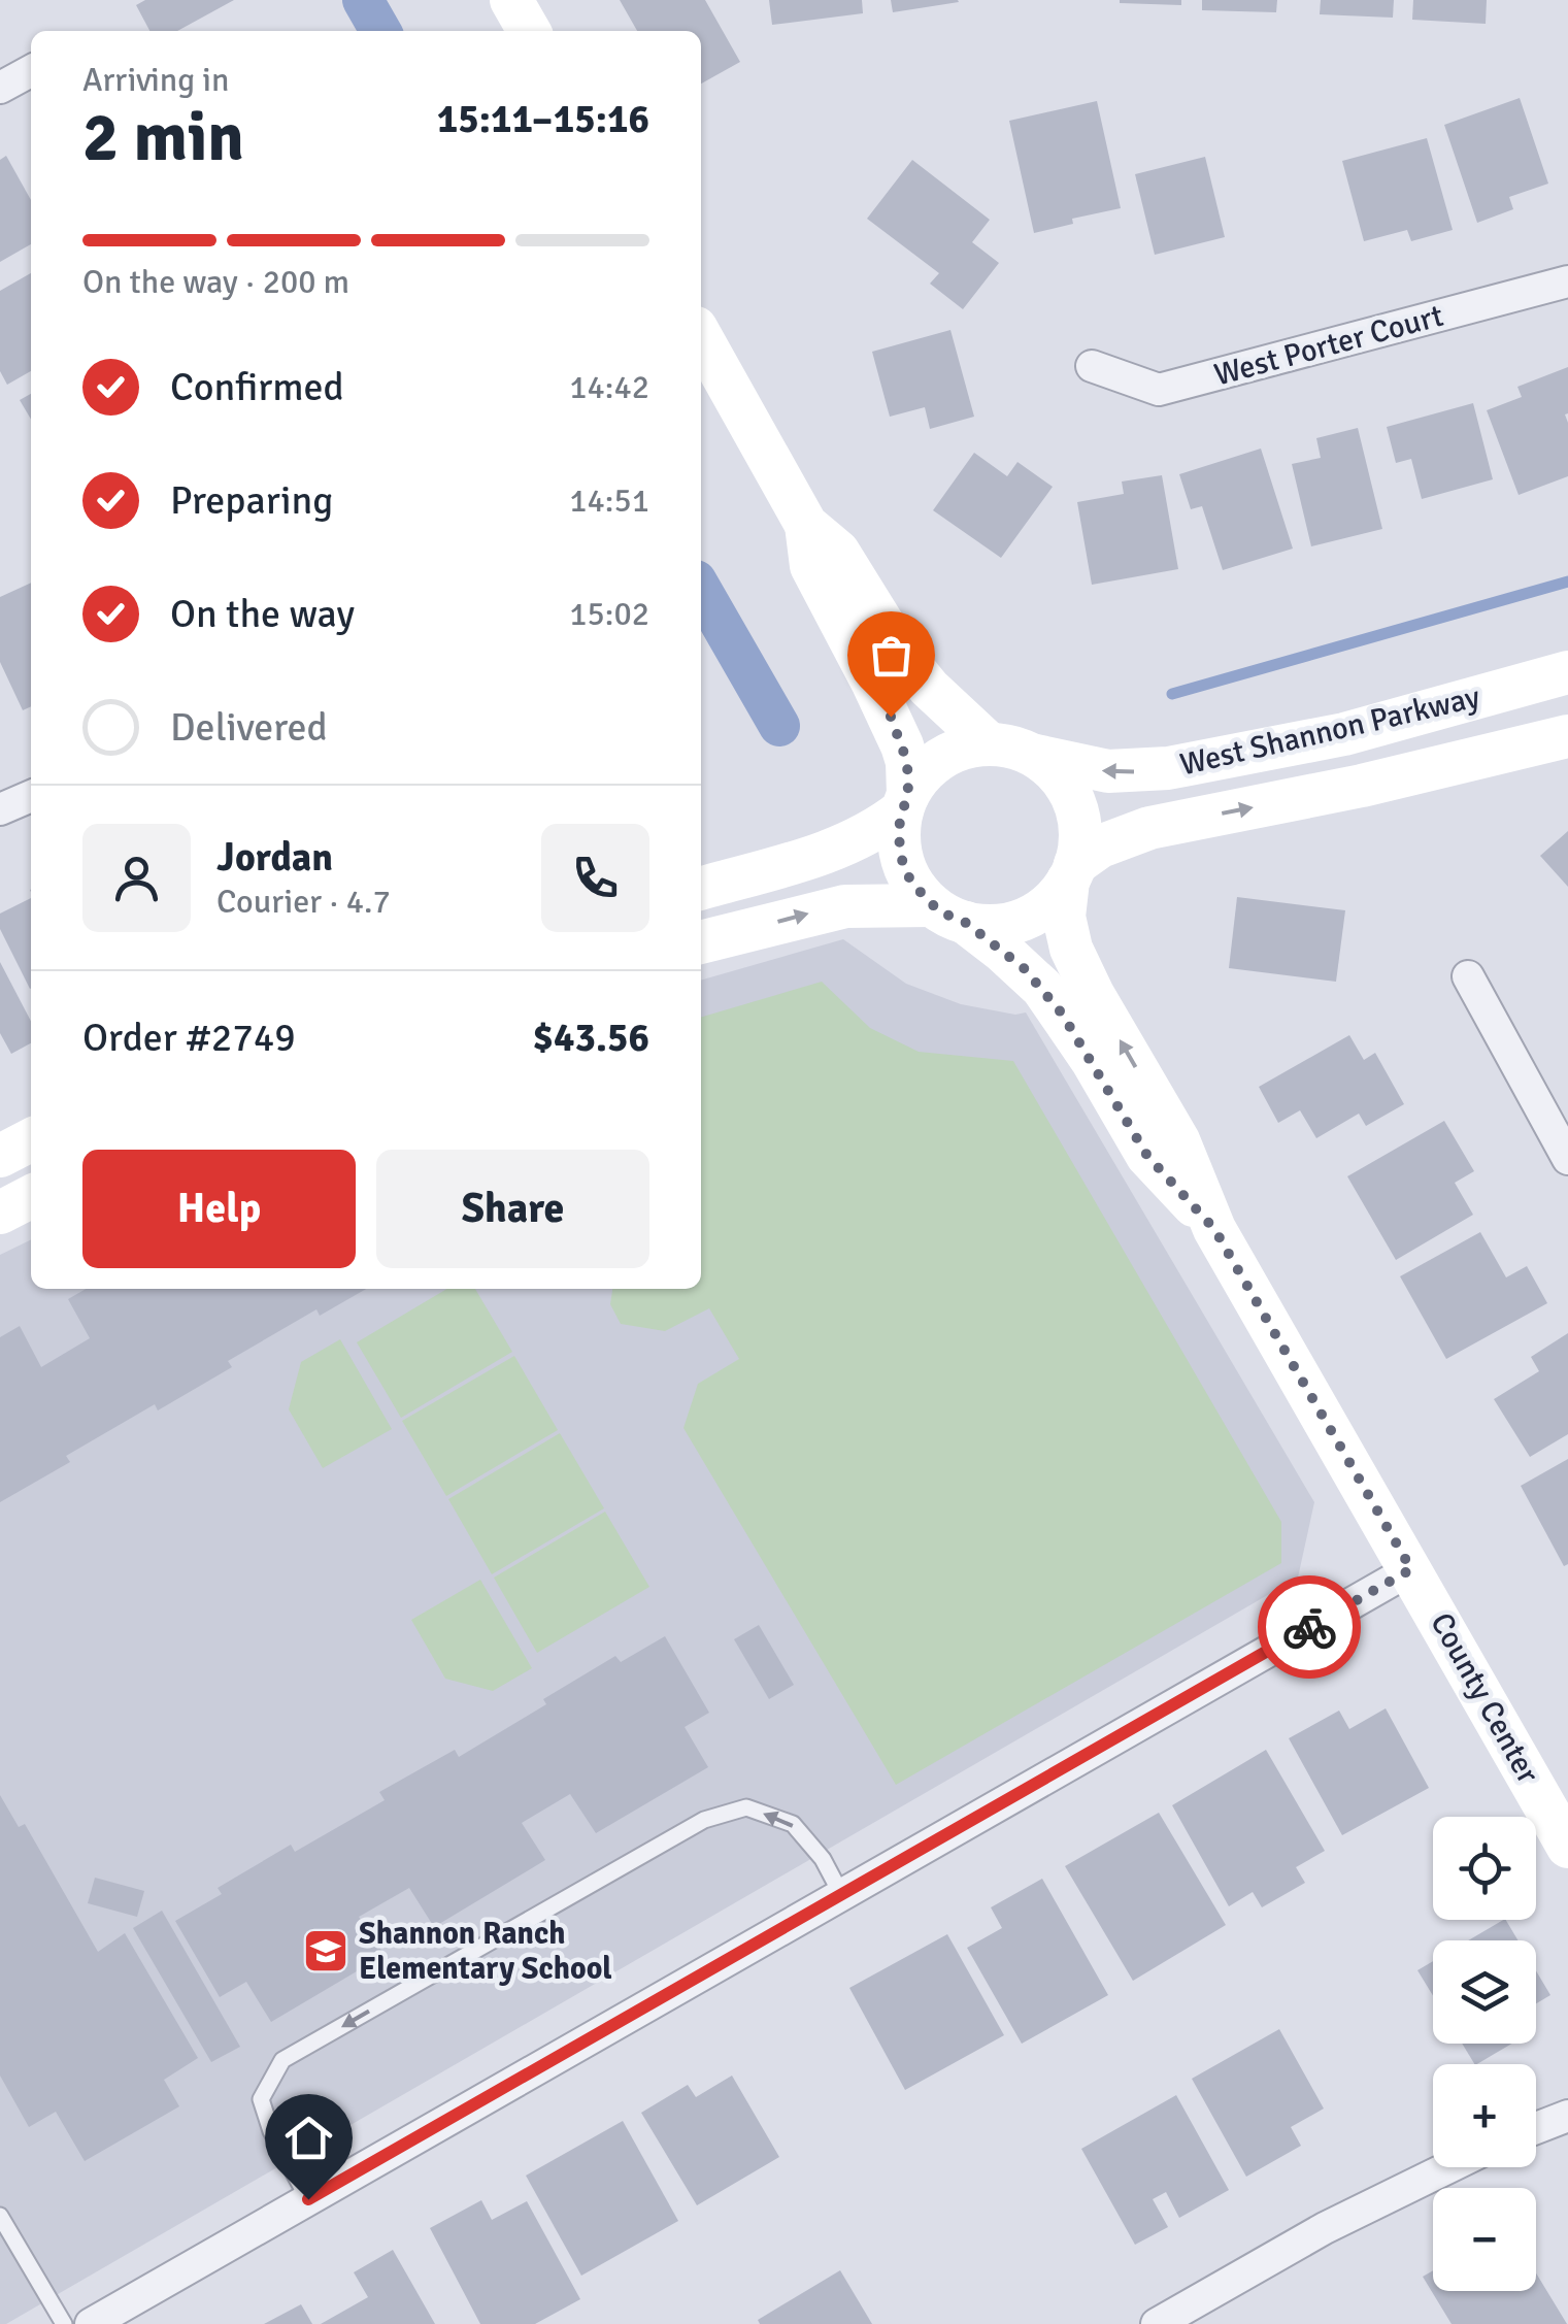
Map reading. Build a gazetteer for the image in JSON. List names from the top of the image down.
{
  "streets": {
    "street": ["West Porter Court", "West Shannon Parkway", "County Center"]
  },
  "crossings": [
    ["West Shannon Parkway", "County Center"]
  ],
  "places": {
    "school or university": ["Shannon Ranch Elementary School"]
  },
  "page": {
    "heading": ["2 min", "Arriving in", "15:11–15:16"],
    "panel": [
      "Jordan",
      "Courier · 4.7",
      "Order #2749",
      "$43.56"
    ],
    "bar": "On the way · 200 m",
    "list": [
      ["Confirmed", "14:42"],
      ["Preparing", "14:51"],
      ["On the way", "15:02"],
      "Delivered"
    ],
    "buttons": ["Help", "Share"],
    "map_buttons": ["+", "−"]
  }
}
